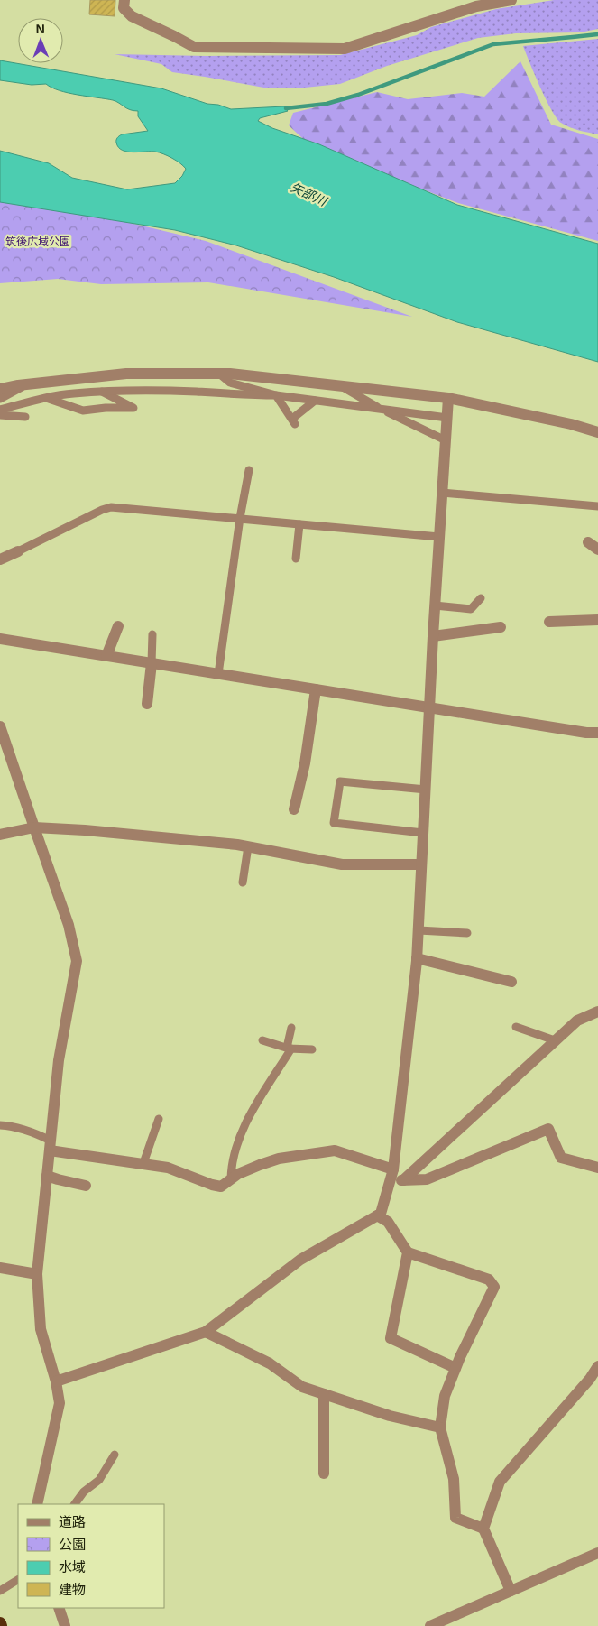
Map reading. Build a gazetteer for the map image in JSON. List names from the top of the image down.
{
  "water": ["矢部川"],
  "parks": ["筑後広域公園"],
  "legend": [
    "道路",
    "公園",
    "水域",
    "建物"
  ],
  "north": "top"
}
